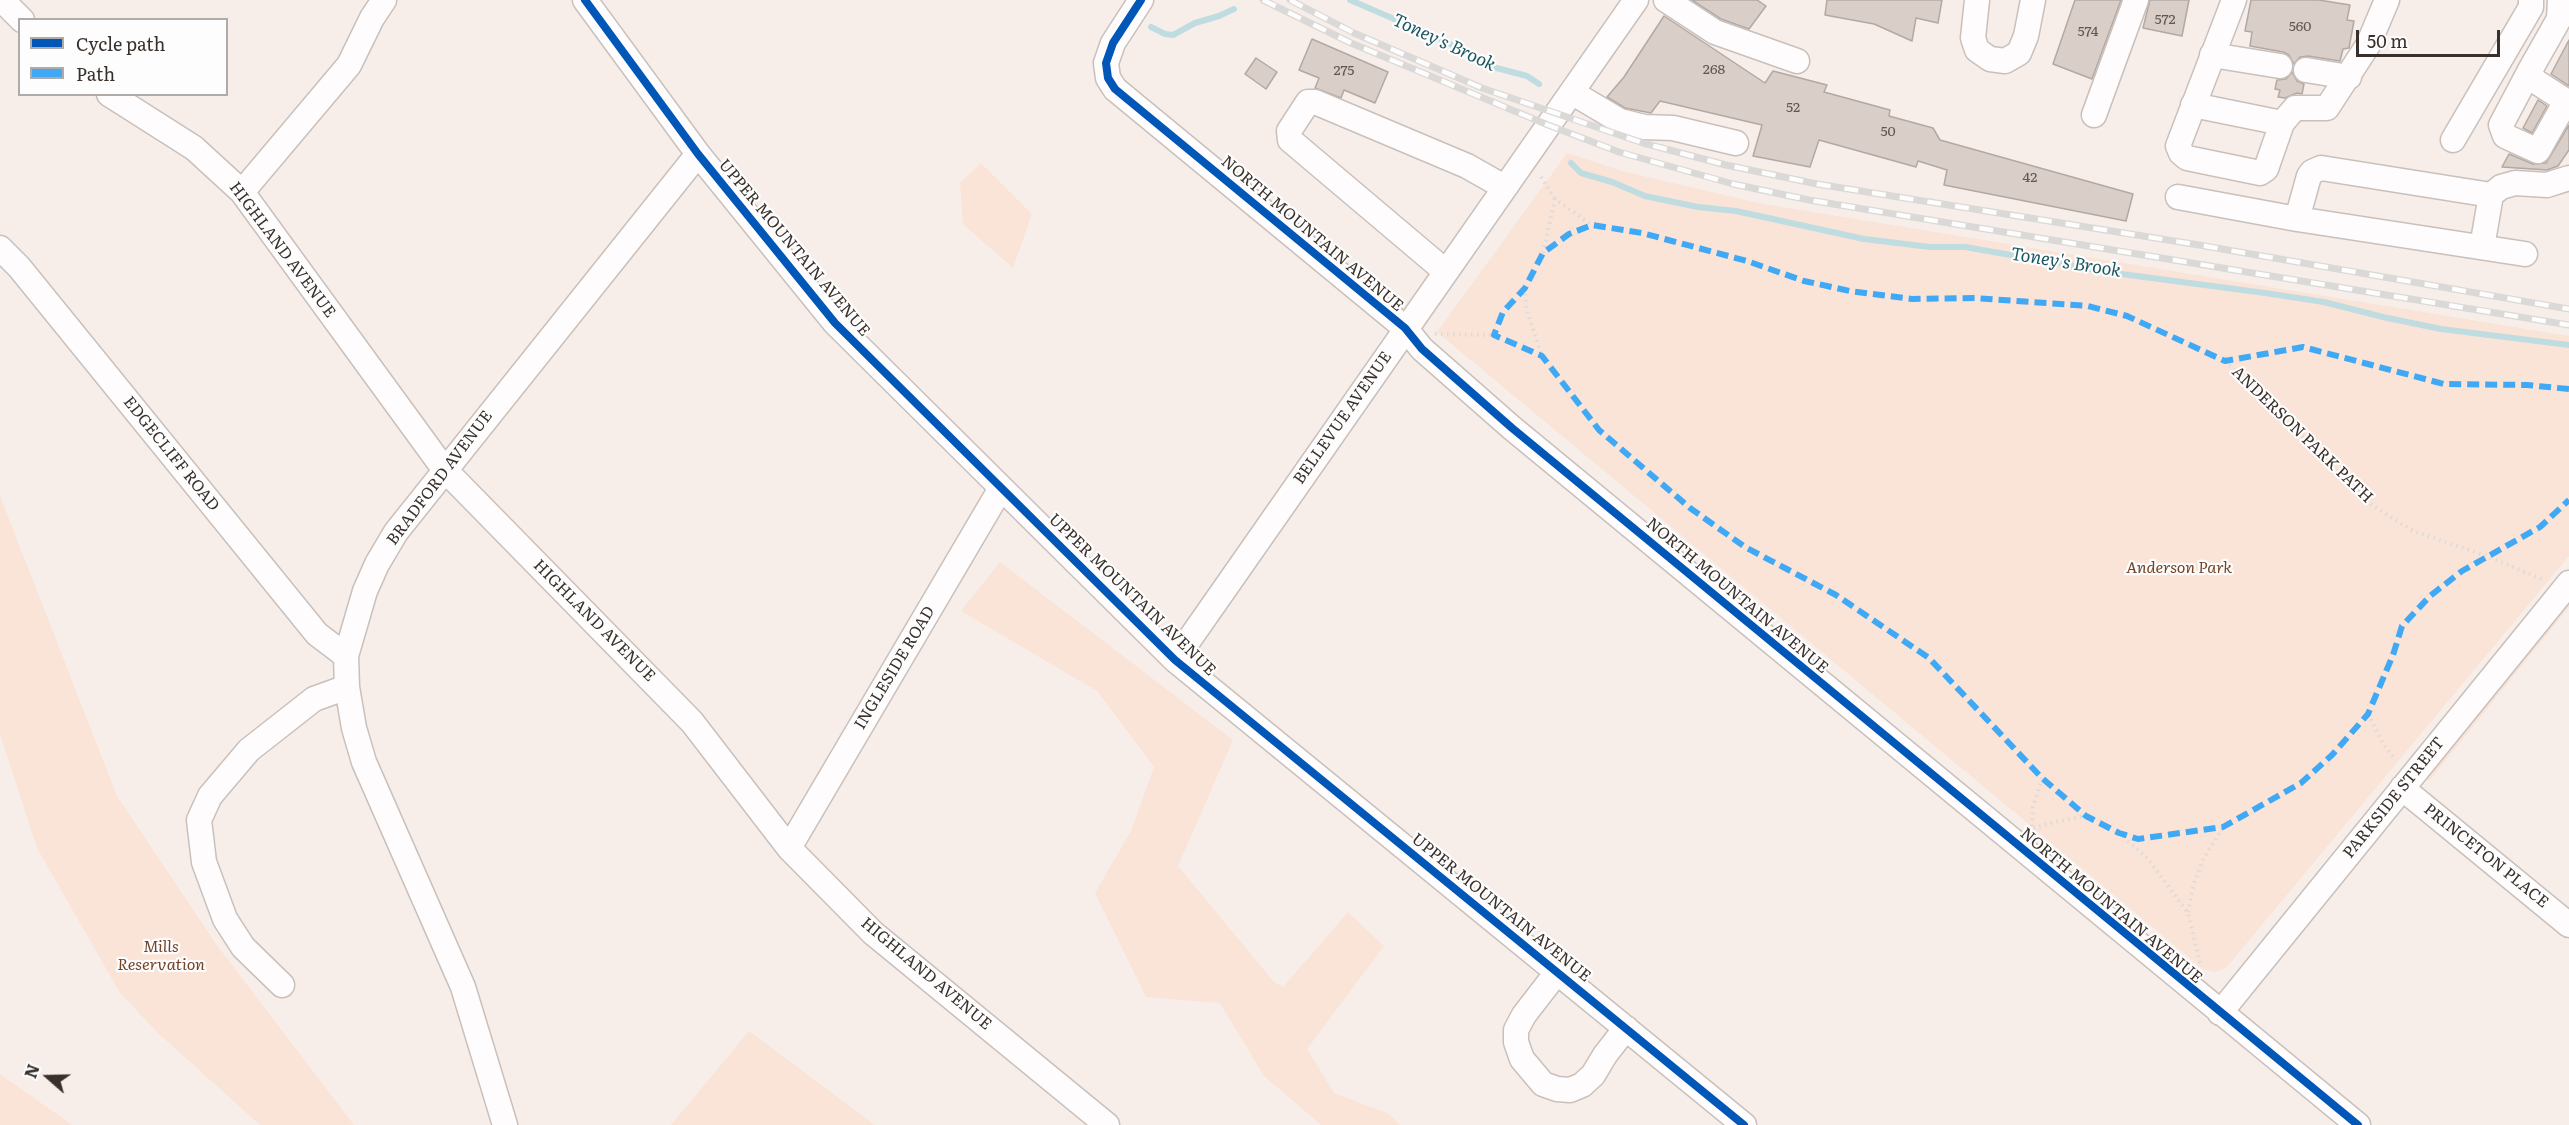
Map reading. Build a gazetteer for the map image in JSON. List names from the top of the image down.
{
  "streets": {
    "street": [
      "NORTH MOUNTAIN AVENUE",
      "UPPER MOUNTAIN AVENUE",
      "HIGHLAND AVENUE",
      "BELLEVUE AVENUE",
      "EDGECLIFF ROAD",
      "BRADFORD AVENUE",
      "INGLESIDE ROAD",
      "PARKSIDE STREET",
      "PRINCETON PLACE"
    ],
    "path": ["ANDERSON PARK PATH"]
  },
  "crossings": [
    ["NORTH MOUNTAIN AVENUE", "BELLEVUE AVENUE"],
    ["NORTH MOUNTAIN AVENUE", "PARKSIDE STREET"],
    ["UPPER MOUNTAIN AVENUE", "BELLEVUE AVENUE"],
    ["UPPER MOUNTAIN AVENUE", "BRADFORD AVENUE"],
    ["UPPER MOUNTAIN AVENUE", "INGLESIDE ROAD"],
    ["HIGHLAND AVENUE", "BRADFORD AVENUE"],
    ["HIGHLAND AVENUE", "INGLESIDE ROAD"],
    ["EDGECLIFF ROAD", "BRADFORD AVENUE"],
    ["PARKSIDE STREET", "PRINCETON PLACE"]
  ],
  "water": ["Toney's Brook"],
  "parks": ["Anderson Park", "Mills Reservation"],
  "house_numbers": [
    "572",
    "560",
    "574",
    "268",
    "275",
    "52",
    "50",
    "42"
  ],
  "legend": ["Cycle path", "Path"],
  "scale_bar": "50 m",
  "north": "left"
}
